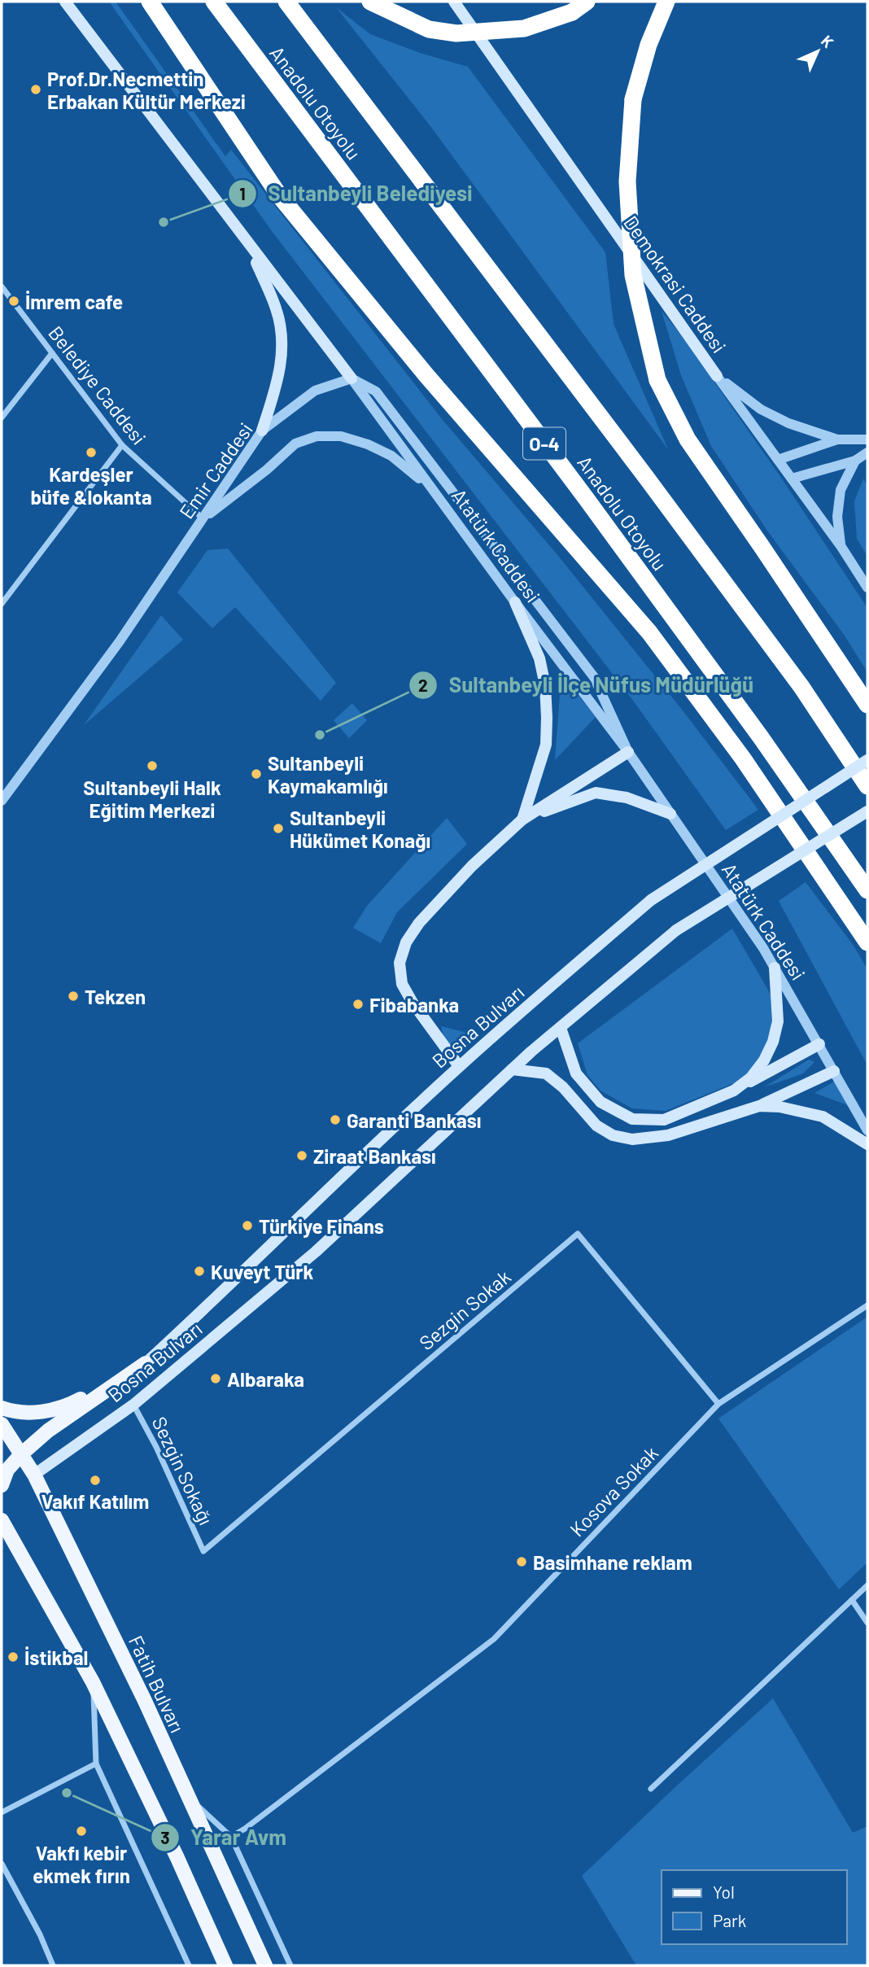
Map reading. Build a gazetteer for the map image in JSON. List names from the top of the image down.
{
  "streets": {
    "highway": ["Anadolu Otoyolu", "O-4"],
    "main road": [
      "Demokrasi Caddesi",
      "Atatürk Caddesi",
      "Bosna Bulvarı",
      "Fatih Bulvarı"
    ],
    "street": [
      "Belediye Caddesi",
      "Emir Caddesi",
      "Sezgin Sokak",
      "Sezgin Sokağı",
      "Kosova Sokak"
    ]
  },
  "crossings": [
    ["Belediye Caddesi", "Emir Caddesi"],
    ["Emir Caddesi", "Atatürk Caddesi"],
    ["Bosna Bulvarı", "Sezgin Sokağı"],
    ["Bosna Bulvarı", "Fatih Bulvarı"],
    ["Sezgin Sokak", "Sezgin Sokağı"],
    ["Sezgin Sokak", "Kosova Sokak"]
  ],
  "places": [
    "Prof.Dr.Necmettin Erbakan Kültür Merkezi",
    "Sultanbeyli Belediyesi",
    "İmrem cafe",
    "Kardeşler büfe &lokanta",
    "Sultanbeyli İlçe Nüfus Müdürlüğü",
    "Sultanbeyli Halk Eğitim Merkezi",
    "Sultanbeyli Kaymakamlığı",
    "Sultanbeyli Hükümet Konağı",
    "Tekzen",
    "Fibabanka",
    "Garanti Bankası",
    "Ziraat Bankası",
    "Türkiye Finans",
    "Kuveyt Türk",
    "Albaraka",
    "Vakıf Katılım",
    "Basimhane reklam",
    "İstikbal",
    "Yarar Avm",
    "Vakfı kebir ekmek fırın"
  ],
  "legend": ["Yol", "Park"],
  "north": "top right"
}
